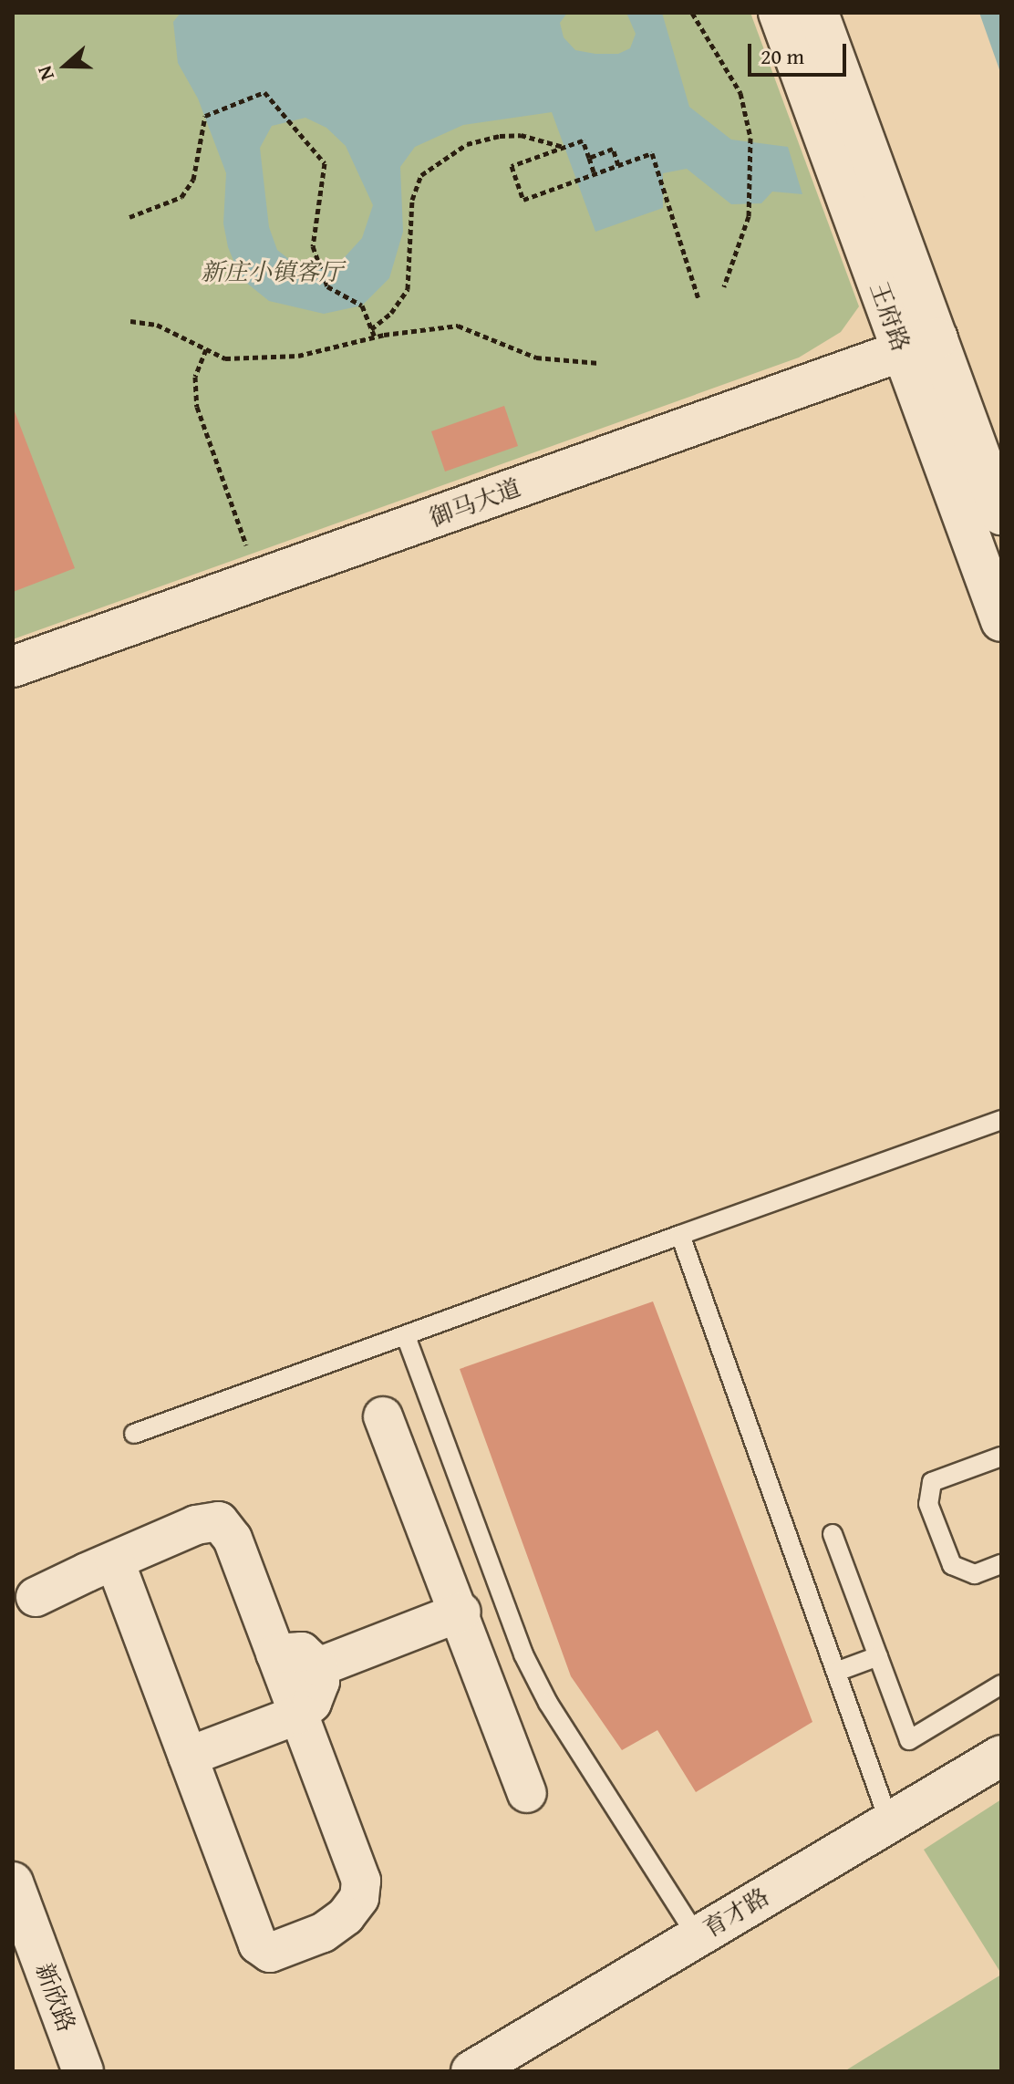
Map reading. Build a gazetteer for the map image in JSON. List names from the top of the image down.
{
  "streets": {
    "street": [
      "王府路",
      "御马大道",
      "育才路",
      "新欣路"
    ]
  },
  "crossings": [
    ["王府路", "御马大道"]
  ],
  "parks": ["新庄小镇客厅"],
  "scale_bar": "20 m",
  "north": "left"
}
